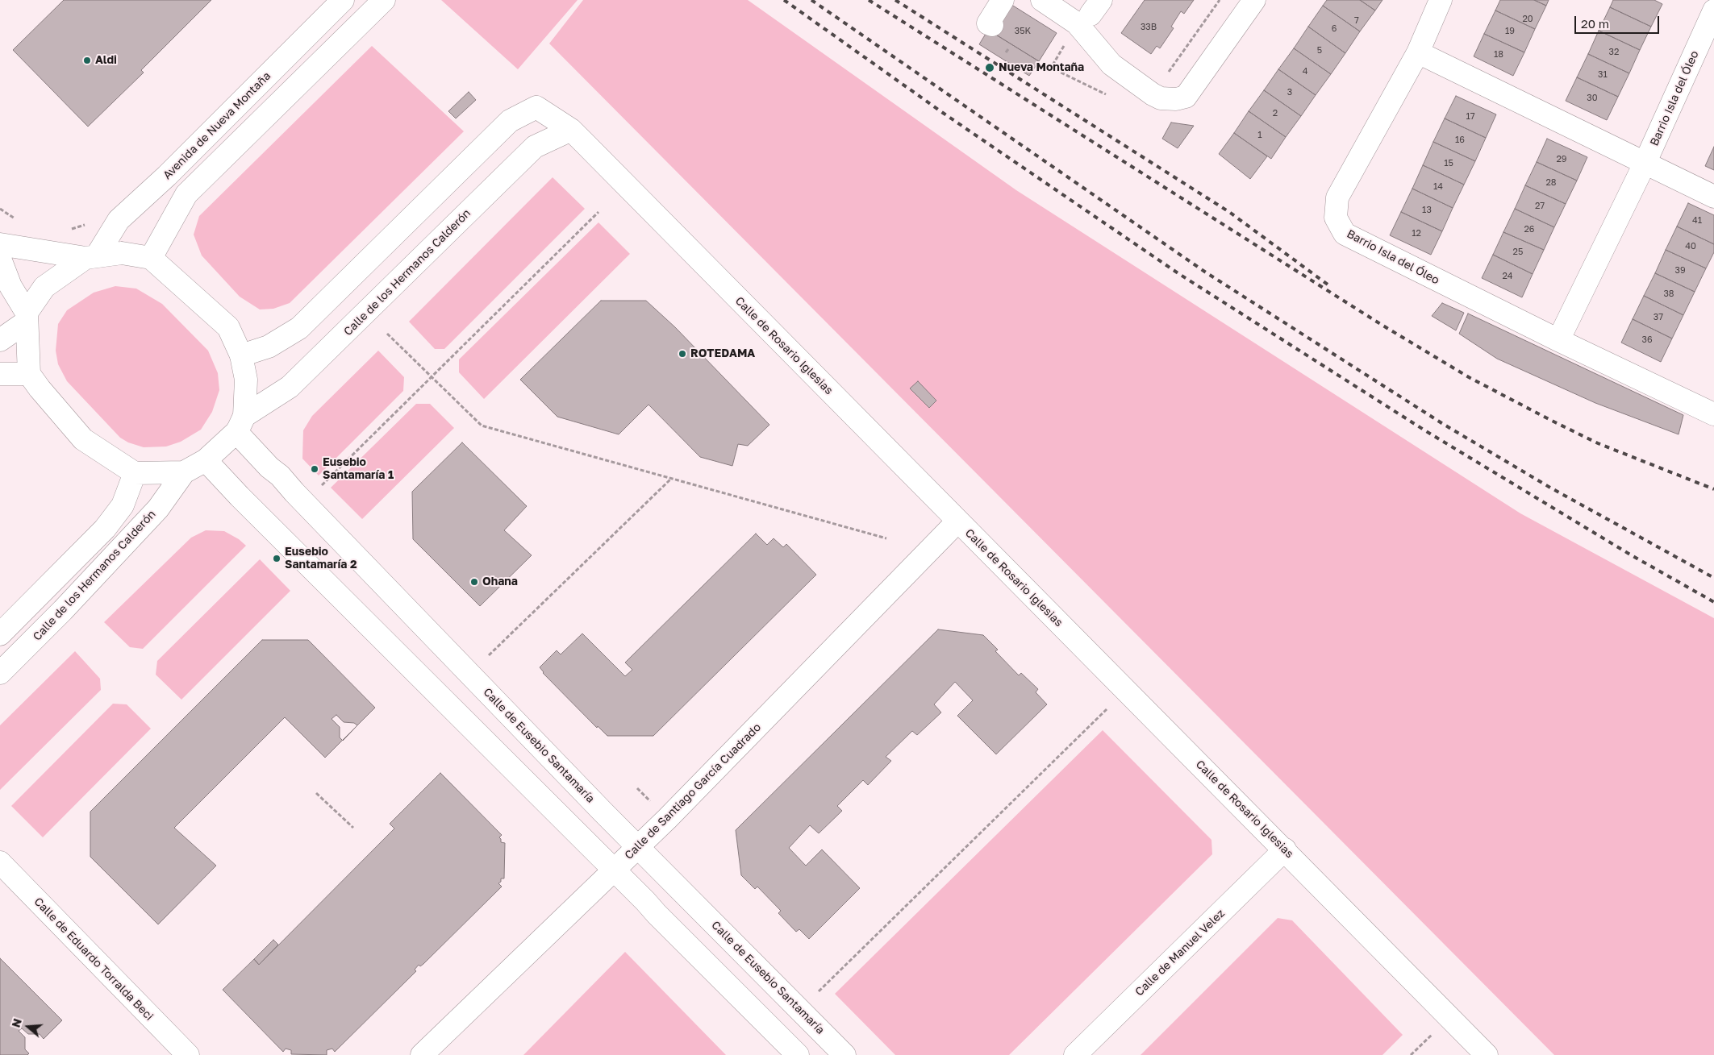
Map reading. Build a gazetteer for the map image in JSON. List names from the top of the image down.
{
  "streets": {
    "street": [
      "Barrio Isla del Óleo",
      "Avenida de Nueva Montaña",
      "Calle de los Hermanos Calderón",
      "Calle de Rosario Iglesias",
      "Calle de Eusebio Santamaría",
      "Calle de Santiago García Cuadrado",
      "Calle de Manuel Velez",
      "Calle de Eduardo Torralda Beci"
    ]
  },
  "crossings": [
    ["Calle de los Hermanos Calderón", "Calle de Rosario Iglesias"],
    ["Calle de los Hermanos Calderón", "Calle de Eusebio Santamaría"],
    ["Calle de Rosario Iglesias", "Calle de Santiago García Cuadrado"],
    ["Calle de Rosario Iglesias", "Calle de Manuel Velez"],
    ["Calle de Eusebio Santamaría", "Calle de Santiago García Cuadrado"]
  ],
  "places": [
    "Aldi",
    "Nueva Montaña",
    "ROTEDAMA",
    "Eusebio Santamaría 1",
    "Eusebio Santamaría 2",
    "Ohana"
  ],
  "house_numbers": [
    "20",
    "7",
    "33B",
    "6",
    "35K",
    "19",
    "5",
    "32",
    "18",
    "4",
    "31",
    "3",
    "30",
    "2",
    "17",
    "1",
    "16",
    "29",
    "15",
    "28",
    "14",
    "27",
    "13",
    "41",
    "26",
    "12",
    "40",
    "25",
    "39",
    "24",
    "38",
    "37",
    "36"
  ],
  "scale_bar": "20 m",
  "north": "left"
}
